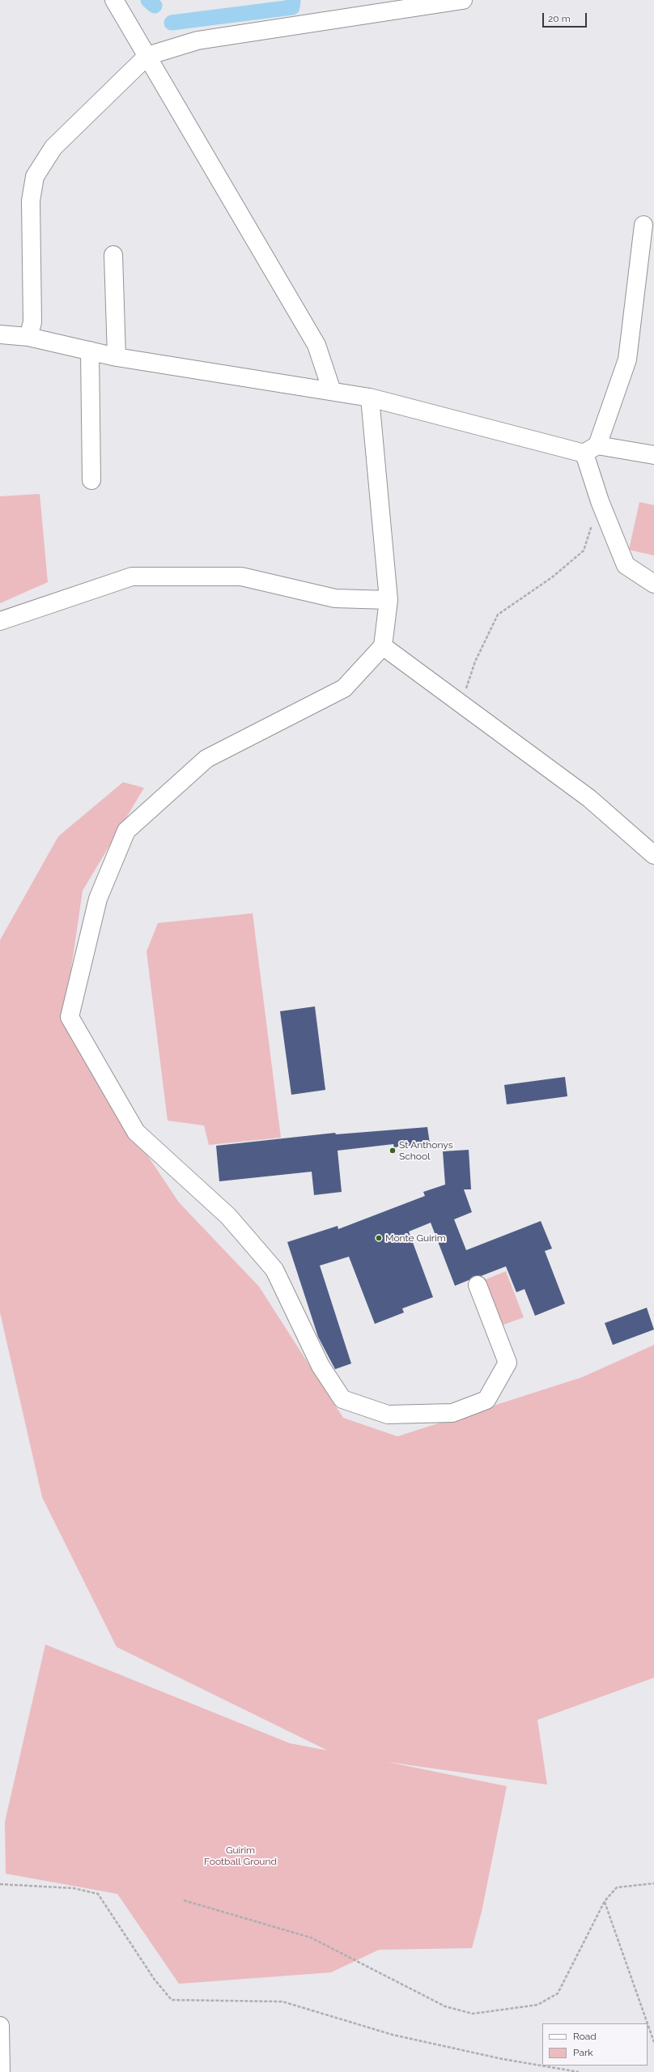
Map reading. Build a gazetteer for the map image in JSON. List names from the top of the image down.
{
  "parks": ["Guirim Football Ground"],
  "places": ["St Anthonys School", "Monte Guirim"],
  "legend": ["Road", "Park"],
  "scale_bar": "20 m"
}
